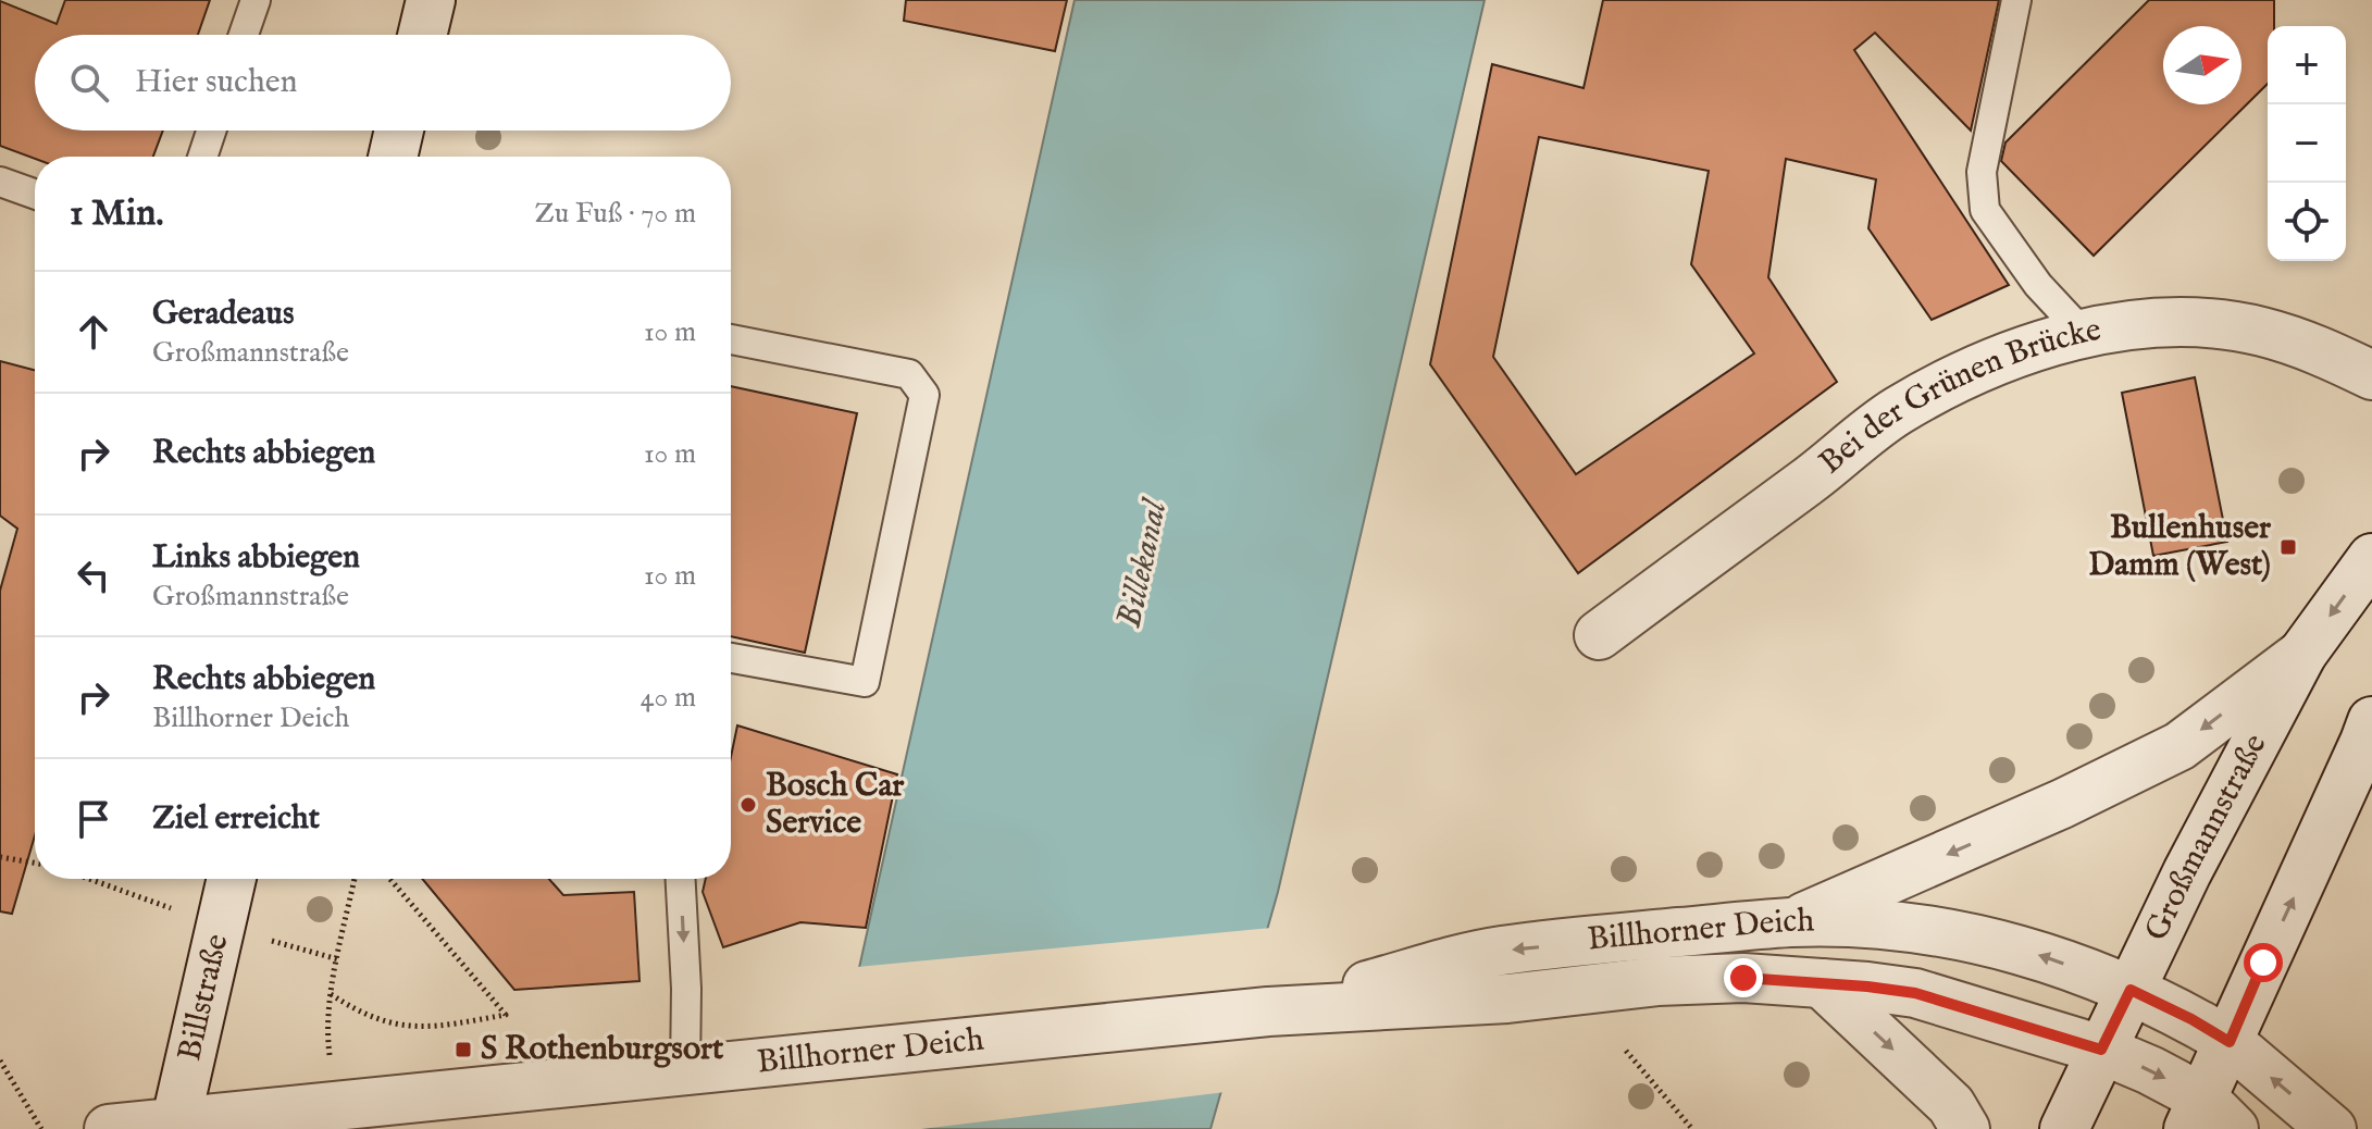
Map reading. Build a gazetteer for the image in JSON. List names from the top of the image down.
{
  "streets": {
    "street": [
      "Bei der Grünen Brücke",
      "Großmannstraße",
      "Billhorner Deich",
      "Billstraße"
    ]
  },
  "crossings": [
    ["Großmannstraße", "Billhorner Deich"],
    ["Billhorner Deich", "Billstraße"]
  ],
  "water": ["Billekanal"],
  "places": {
    "transit": ["Bullenhuser Damm (West)", "S Rothenburgsort"],
    "other": ["Bosch Car Service"]
  },
  "north": "right",
  "page": {
    "map_buttons": ["+", "−"],
    "search": "Hier suchen",
    "heading": ["1 Min.", "Zu Fuß · 70 m"],
    "list": [
      ["Geradeaus", "Großmannstraße", "10 m"],
      ["Rechts abbiegen", "10 m"],
      ["Links abbiegen", "Großmannstraße", "10 m"],
      ["Rechts abbiegen", "Billhorner Deich", "40 m"],
      "Ziel erreicht"
    ]
  }
}
